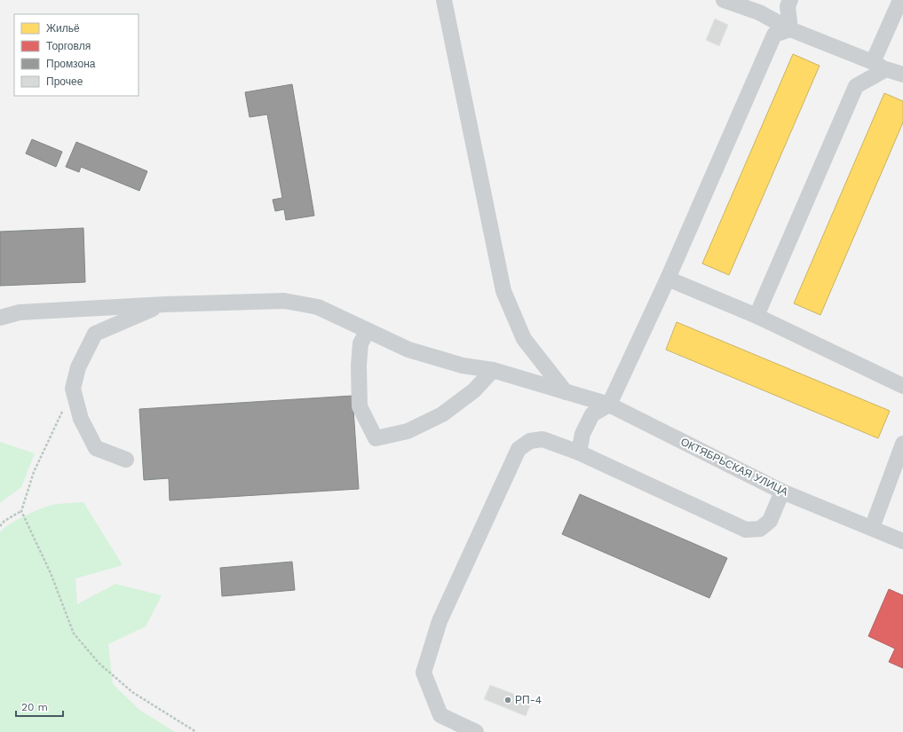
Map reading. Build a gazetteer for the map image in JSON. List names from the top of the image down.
{
  "streets": {
    "street": ["ОКТЯБРЬСКАЯ УЛИЦА"]
  },
  "places": ["РП-4"],
  "legend": [
    "Жильё",
    "Торговля",
    "Промзона",
    "Прочее"
  ],
  "scale_bar": "20 m"
}
